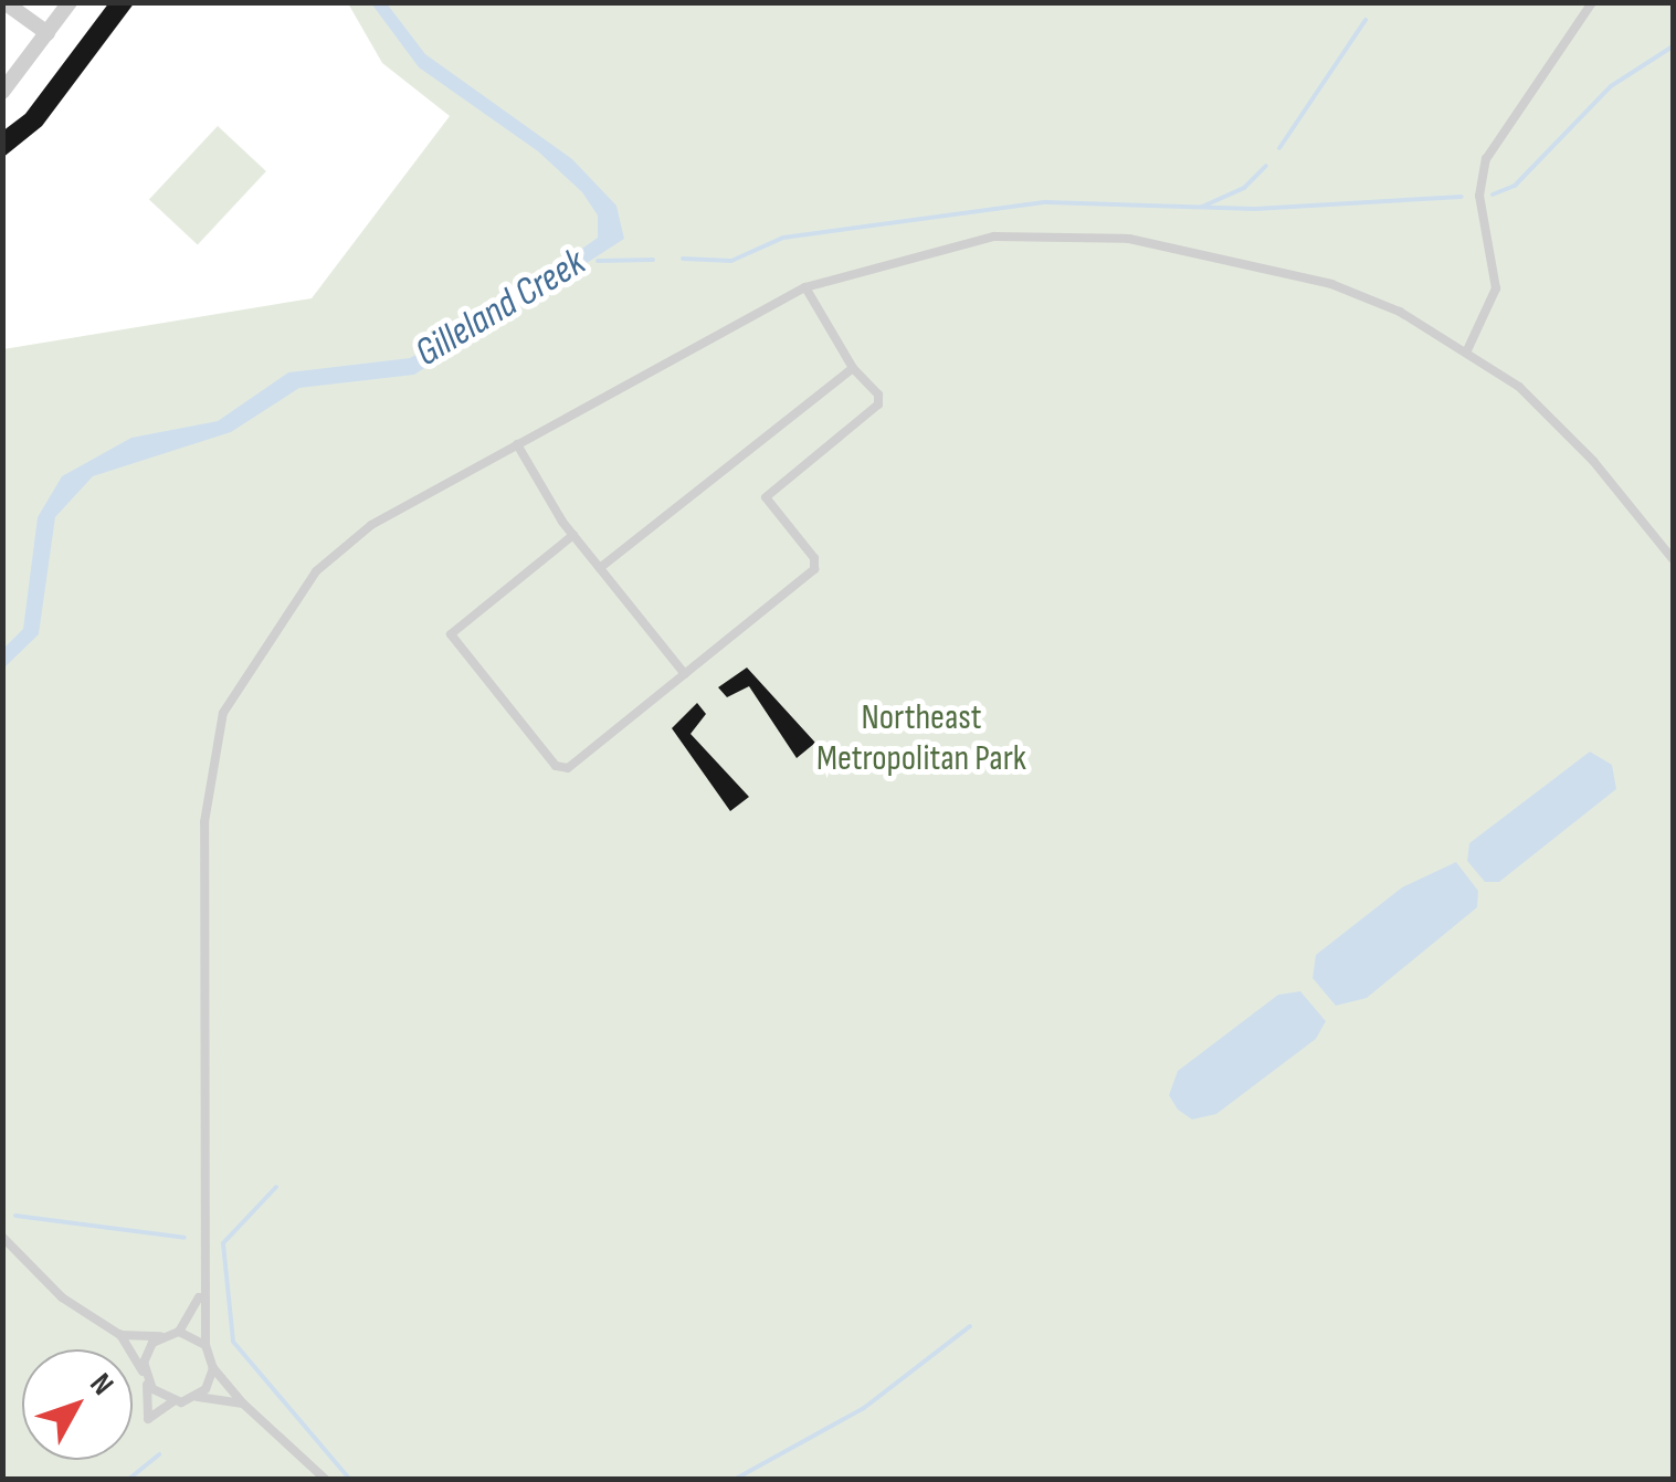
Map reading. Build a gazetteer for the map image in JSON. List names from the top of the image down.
{
  "water": ["Gilleland Creek"],
  "parks": ["Northeast Metropolitan Park"],
  "north": "top right"
}
